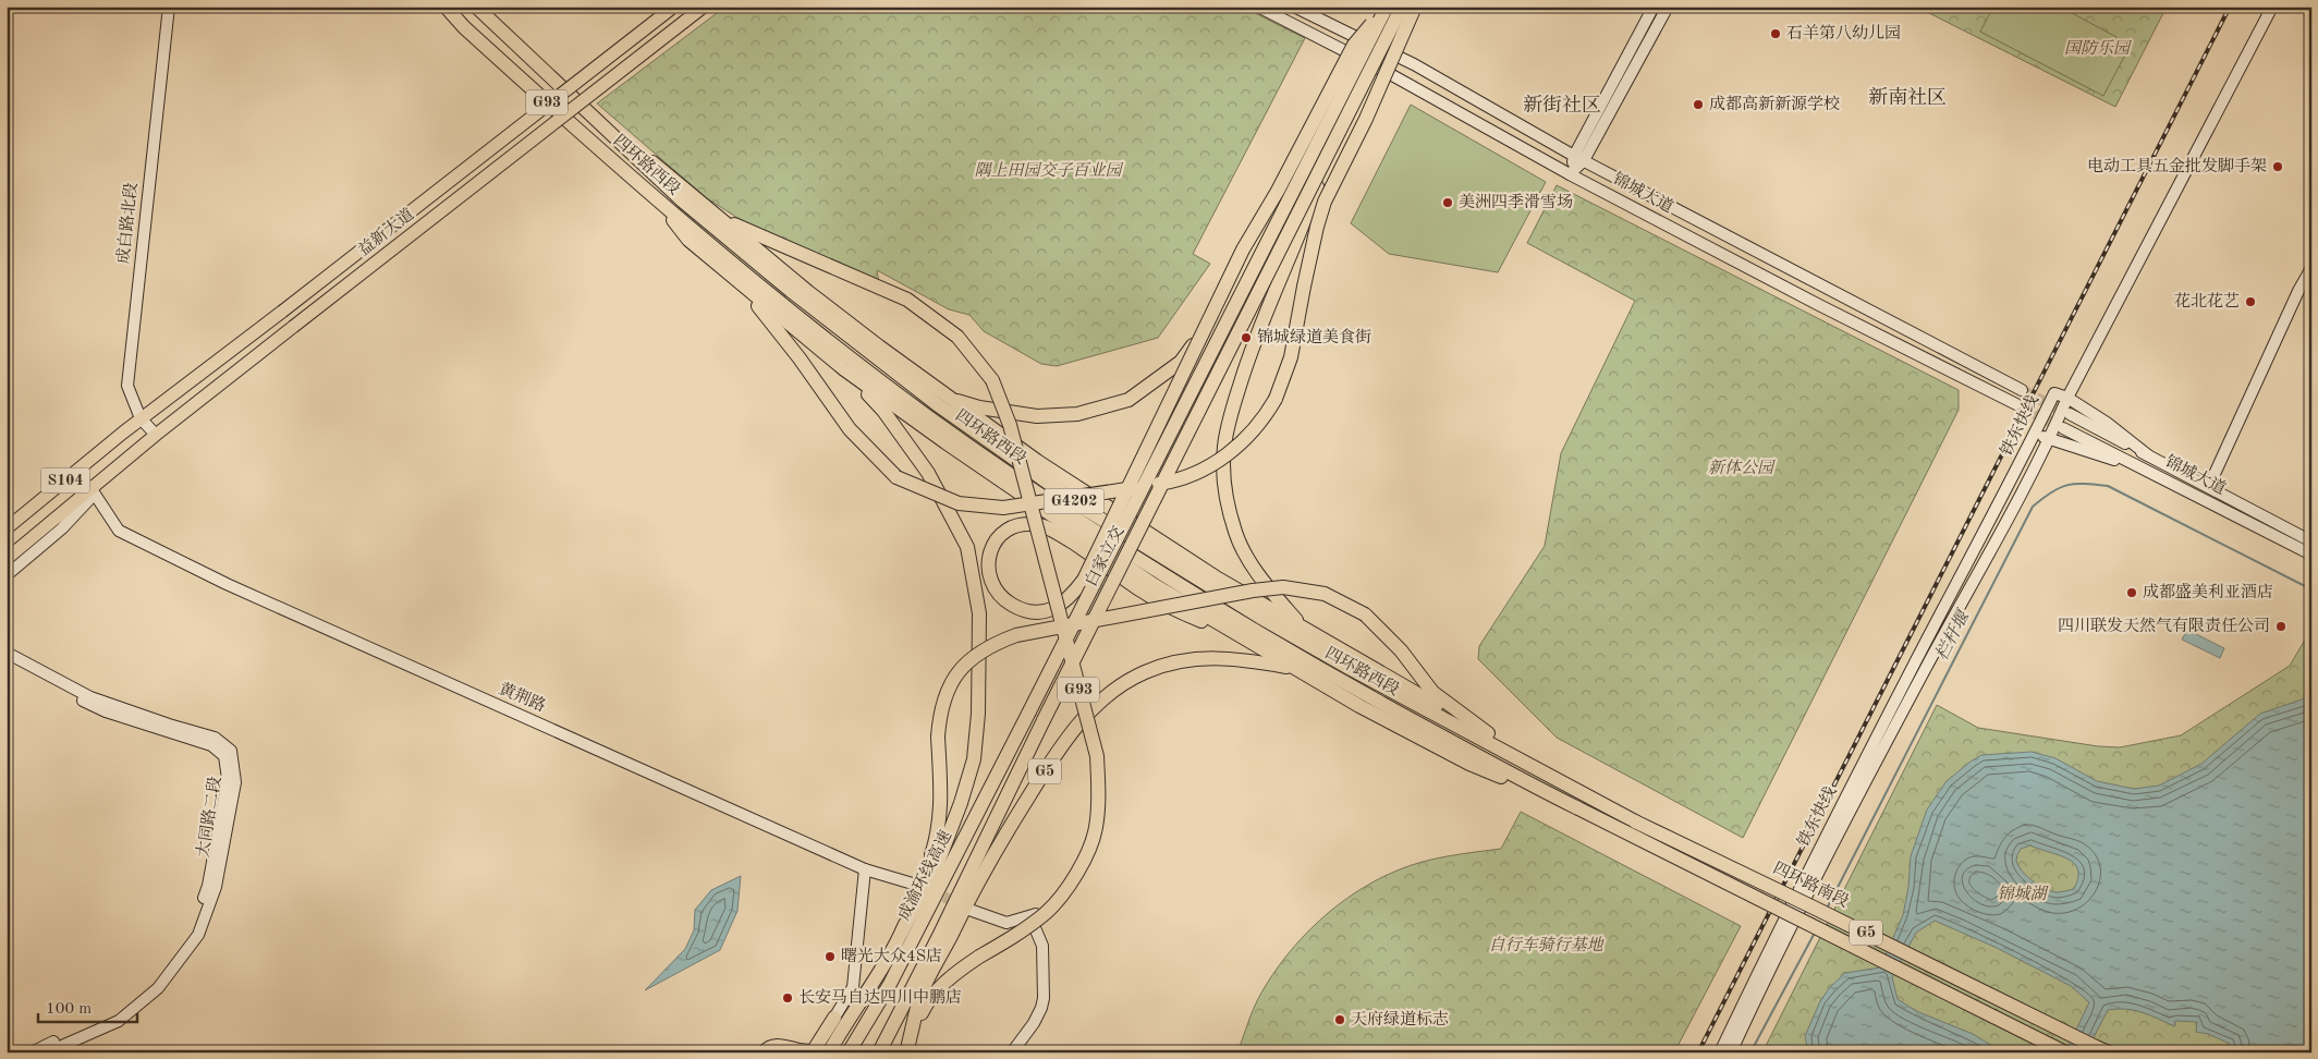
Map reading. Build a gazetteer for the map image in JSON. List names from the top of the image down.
{
  "streets": {
    "highway": [
      "G93",
      "四环路西段",
      "G4202",
      "白家立交",
      "G5",
      "成渝环线高速",
      "四环路南段"
    ],
    "main road": ["益新大道", "S104"],
    "street": [
      "锦城大道",
      "成白路北段",
      "铁东快线",
      "黄荆路",
      "大同路二段"
    ]
  },
  "crossings": [
    ["G93", "四环路西段"],
    ["G93", "G5"],
    ["四环路西段", "G5"],
    ["四环路西段", "四环路南段"],
    ["成白路北段", "益新大道"],
    ["益新大道", "S104"],
    ["益新大道", "黄荆路"],
    ["S104", "黄荆路"],
    ["白家立交", "成渝环线高速"],
    ["G5", "四环路南段"]
  ],
  "districts": ["新南社区", "新街社区"],
  "water": ["栏杆堰"],
  "parks": [
    "国防乐园",
    "隅上田园交子百业园",
    "新体公园",
    "锦城湖",
    "自行车骑行基地"
  ],
  "places": [
    "石羊第八幼儿园",
    "成都高新新源学校",
    "电动工具五金批发脚手架",
    "美洲四季滑雪场",
    "花北花艺",
    "锦城绿道美食街",
    "成都盛美利亚酒店",
    "四川联发天然气有限责任公司",
    "曙光大众4S店",
    "长安马自达四川中鹏店",
    "天府绿道标志"
  ],
  "scale_bar": "100 m"
}
